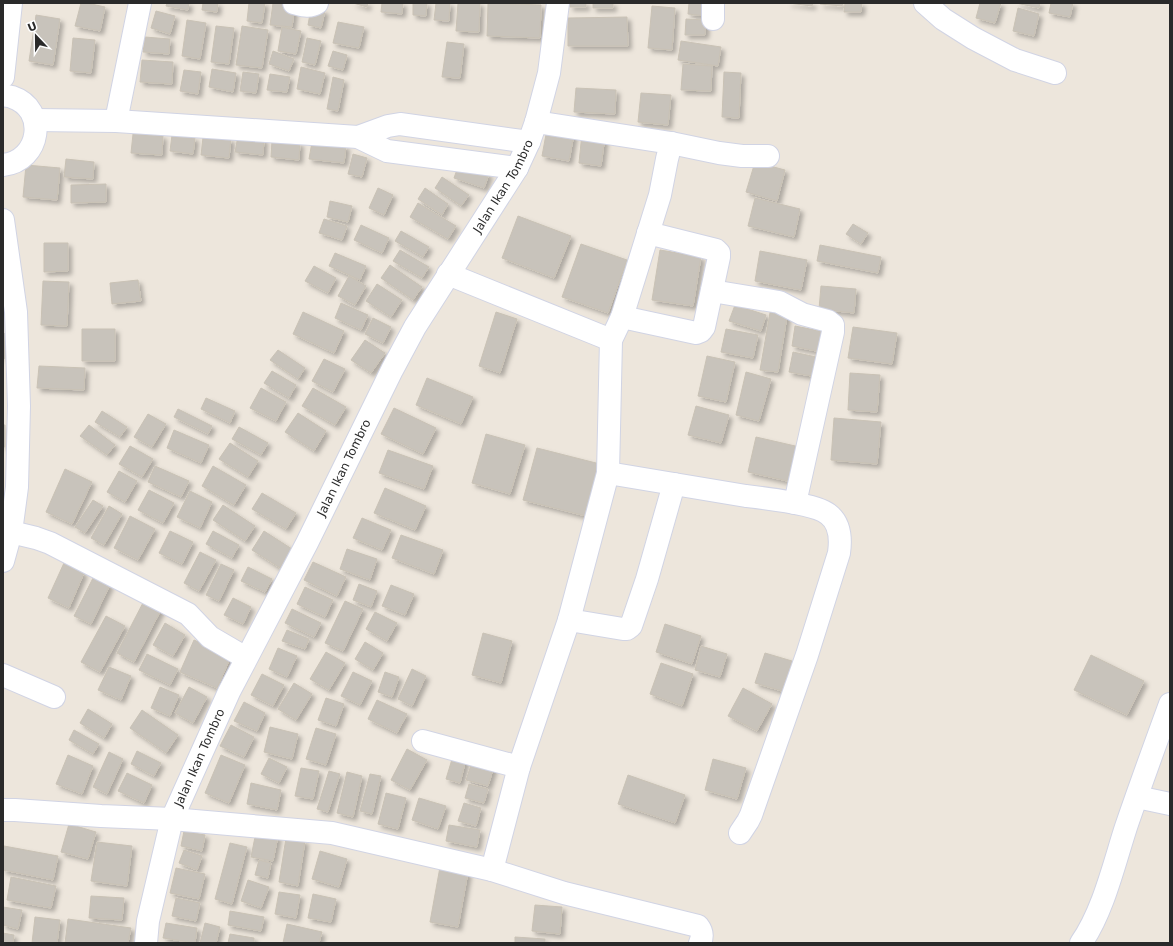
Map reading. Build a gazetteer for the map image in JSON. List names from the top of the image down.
{
  "streets": {
    "street": ["Jalan Ikan Tombro"]
  },
  "north": "top"
}
